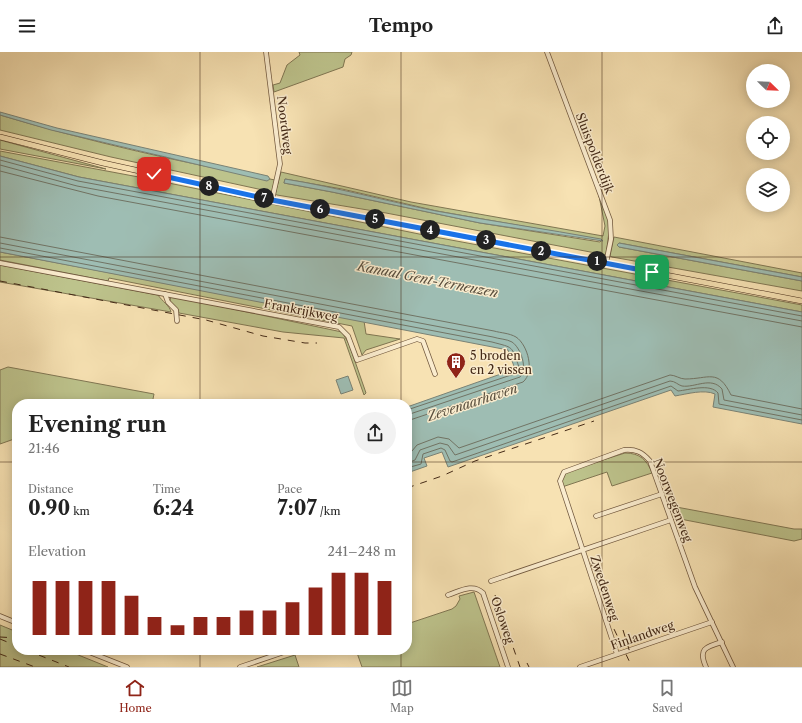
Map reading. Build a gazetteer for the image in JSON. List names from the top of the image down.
{
  "streets": {
    "street": [
      "Noordweg",
      "Sluispolderdijk",
      "Frankrijkweg",
      "Noorwegenweg",
      "Zwedenweg",
      "Osloweg",
      "Finlandweg"
    ]
  },
  "crossings": [
    ["Noorwegenweg", "Zwedenweg"],
    ["Noorwegenweg", "Finlandweg"],
    ["Zwedenweg", "Finlandweg"]
  ],
  "water": ["Kanaal Gent-Terneuzen", "Zevenaarhaven"],
  "places": {
    "building": ["5 broden en 2 vissen"]
  },
  "north": "bottom right",
  "page": {
    "header": "Tempo",
    "pins": [
      "8",
      "7",
      "6",
      "5",
      "4",
      "3",
      "2",
      "1"
    ],
    "heading": ["Evening run", "21:46"],
    "stats": [
      ["Distance", "0.90 km"],
      ["Time", "6:24"],
      ["Pace", "7:07 /km"]
    ],
    "chart": ["Elevation", "241–248 m"],
    "tabs": ["Home", "Map", "Saved"]
  }
}
